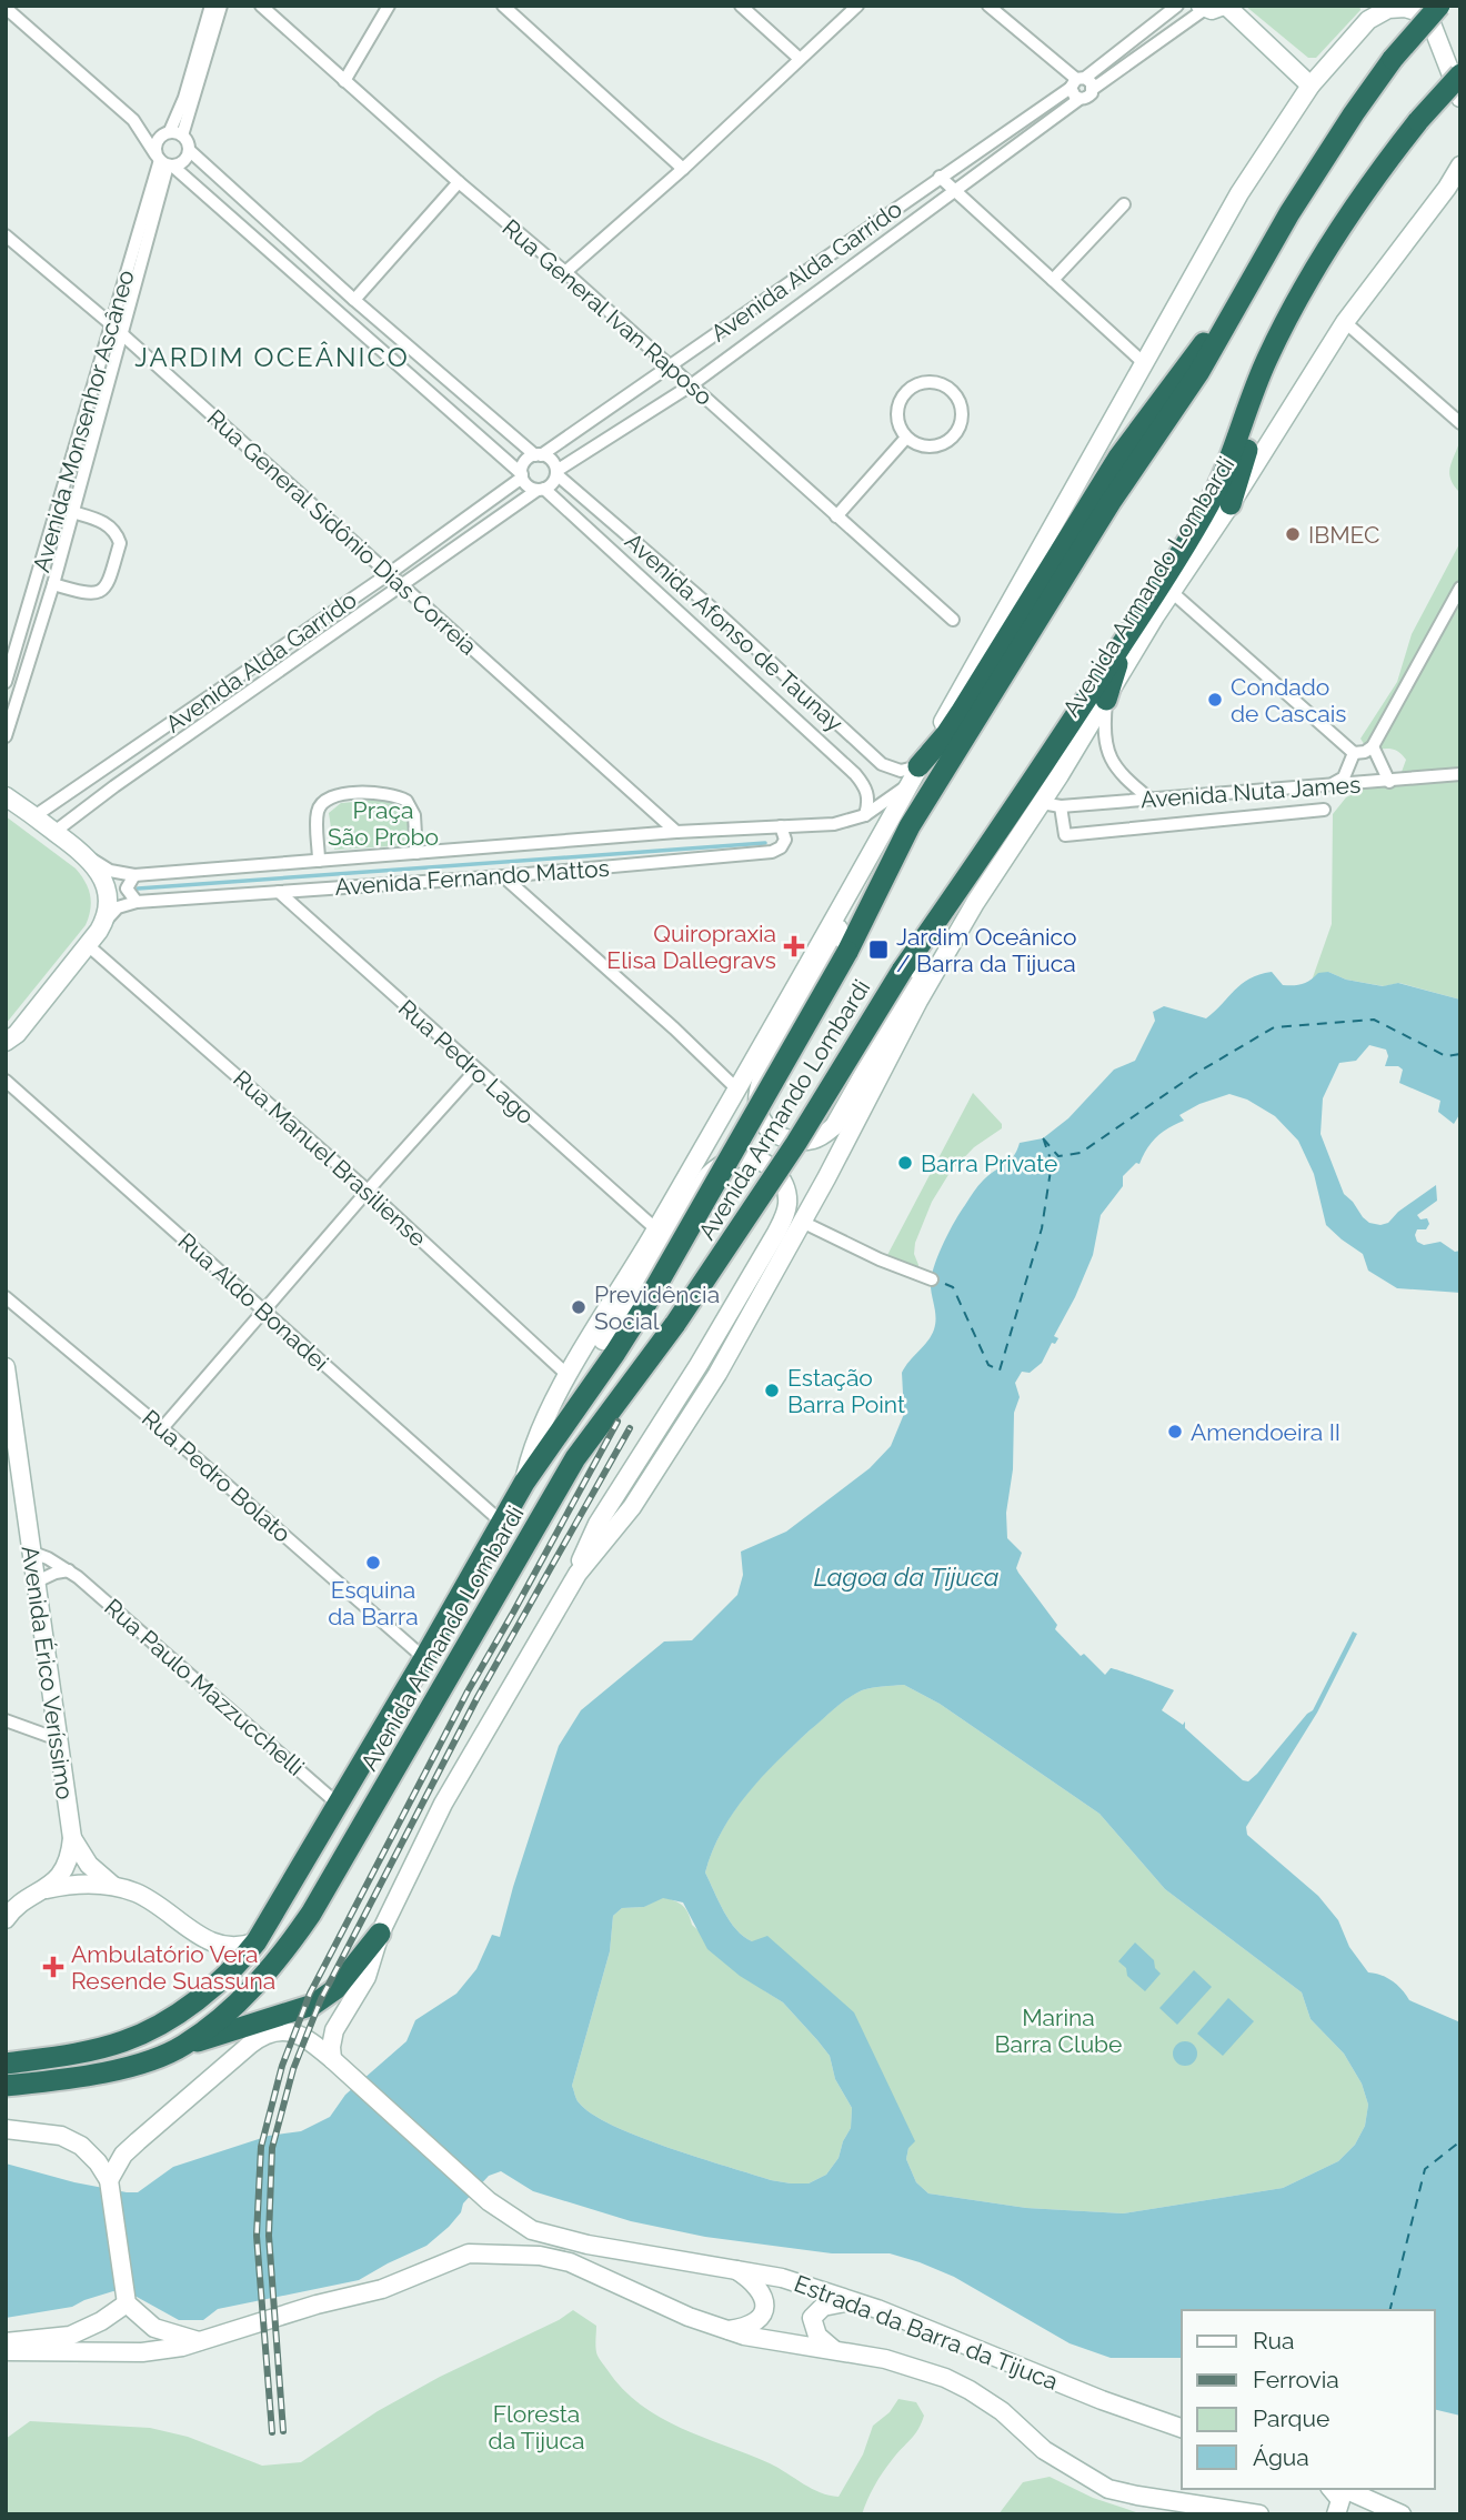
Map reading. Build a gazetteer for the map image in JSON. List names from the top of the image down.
{
  "streets": {
    "highway": ["Avenida Armando Lombardi"],
    "main road": ["Avenida Érico Veríssimo", "Estrada da Barra da Tijuca"],
    "street": [
      "Avenida Alda Garrido",
      "Rua General Ivan Raposo",
      "Avenida Monsenhor Ascâneo",
      "Rua General Sidônio Dias Correia",
      "Avenida Afonso de Taunay",
      "Avenida Nuta James",
      "Avenida Fernando Mattos",
      "Rua Pedro Lago",
      "Rua Manuel Brasiliense",
      "Rua Aldo Bonadei",
      "Rua Pedro Bolato",
      "Rua Paulo Mazzucchelli"
    ]
  },
  "crossings": [
    ["Avenida Alda Garrido", "Rua General Ivan Raposo"],
    ["Avenida Alda Garrido", "Rua General Sidônio Dias Correia"],
    ["Avenida Alda Garrido", "Avenida Afonso de Taunay"],
    ["Avenida Monsenhor Ascâneo", "Rua General Sidônio Dias Correia"],
    ["Rua General Sidônio Dias Correia", "Avenida Fernando Mattos"],
    ["Avenida Armando Lombardi", "Avenida Afonso de Taunay"],
    ["Avenida Armando Lombardi", "Avenida Nuta James"],
    ["Avenida Armando Lombardi", "Avenida Fernando Mattos"],
    ["Avenida Armando Lombardi", "Rua Pedro Lago"],
    ["Avenida Armando Lombardi", "Rua Manuel Brasiliense"],
    ["Avenida Armando Lombardi", "Rua Aldo Bonadei"],
    ["Avenida Armando Lombardi", "Rua Pedro Bolato"],
    ["Avenida Armando Lombardi", "Rua Paulo Mazzucchelli"],
    ["Avenida Armando Lombardi", "Estrada da Barra da Tijuca"],
    ["Avenida Afonso de Taunay", "Avenida Fernando Mattos"],
    ["Avenida Fernando Mattos", "Rua Pedro Lago"],
    ["Avenida Érico Veríssimo", "Rua Paulo Mazzucchelli"]
  ],
  "districts": ["JARDIM OCEÂNICO"],
  "water": ["Lagoa da Tijuca"],
  "parks": ["Praça São Probo", "Marina Barra Clube", "Floresta da Tijuca"],
  "places": {
    "other": [
      "IBMEC",
      "Condado de Cascais",
      "Barra Private",
      "Previdência Social",
      "Estação Barra Point",
      "Amendoeira II",
      "Esquina da Barra"
    ],
    "health": ["Quiropraxia Elisa Dallegravs", "Ambulatório Vera Resende Suassuna"],
    "transit": ["Jardim Oceânico / Barra da Tijuca"]
  },
  "legend": [
    "Rua",
    "Ferrovia",
    "Parque",
    "Água"
  ]
}
